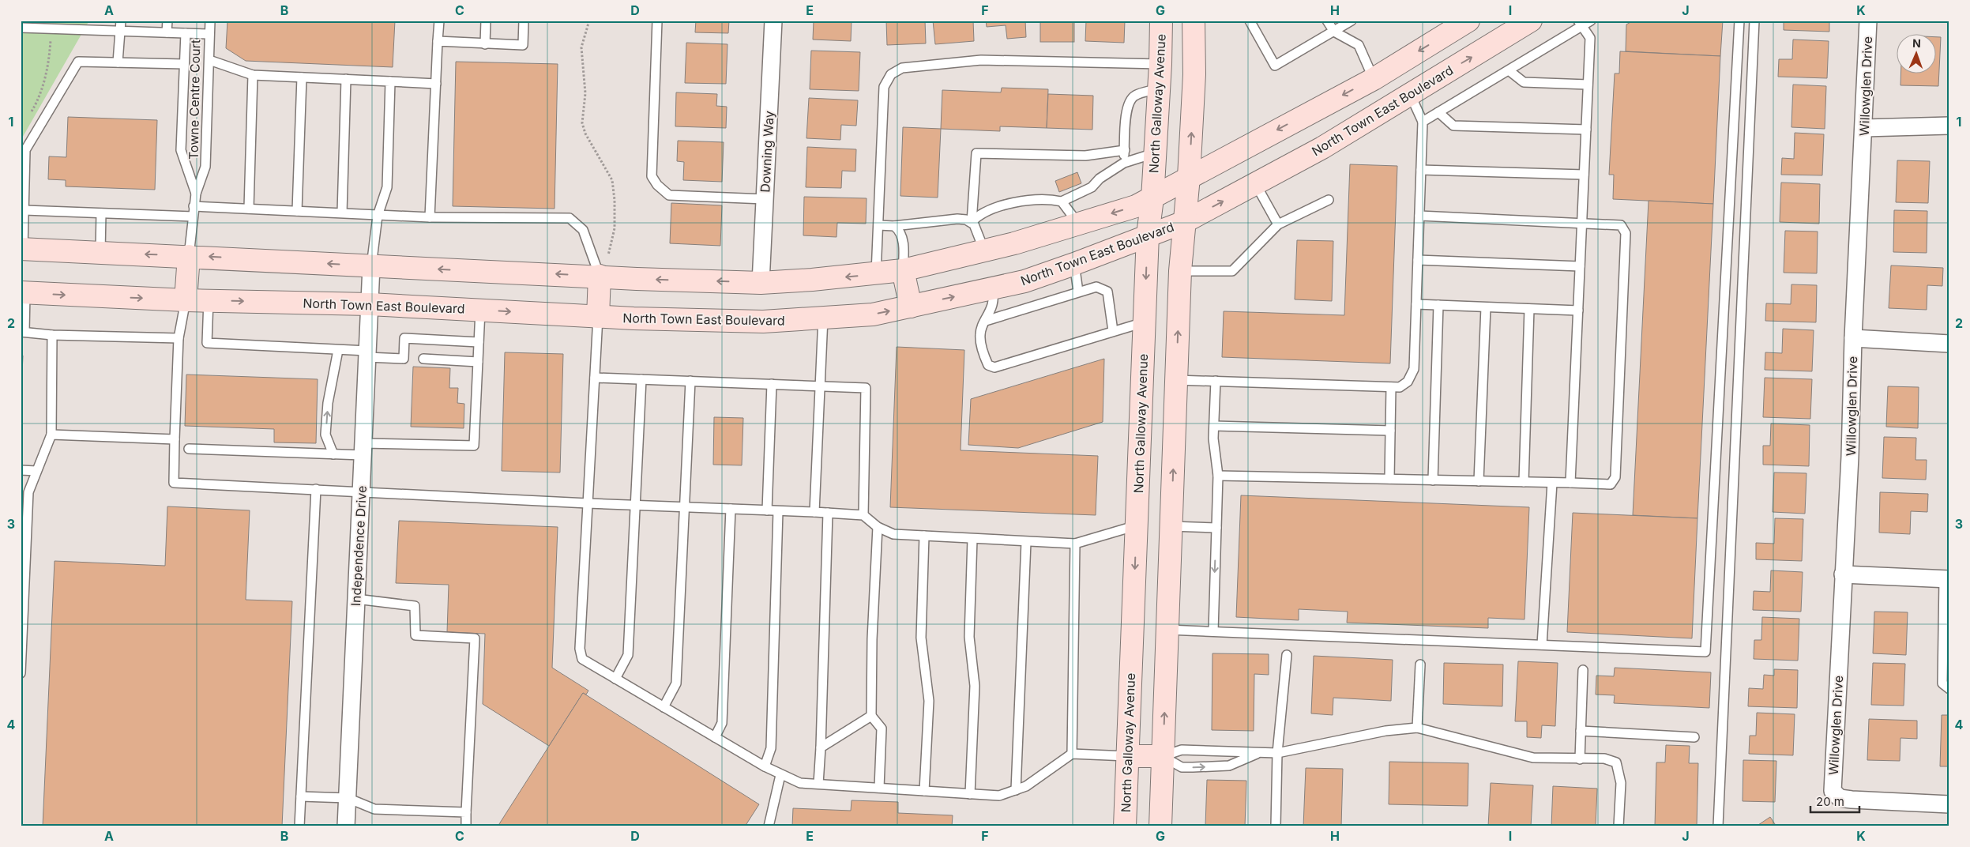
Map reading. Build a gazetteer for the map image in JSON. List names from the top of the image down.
{
  "streets": {
    "main road": ["North Galloway Avenue", "North Town East Boulevard"],
    "street": ["Willowglen Drive", "Downing Way", "Independence Drive"],
    "lane": ["Towne Centre Court"]
  },
  "crossings": [
    ["North Galloway Avenue", "North Town East Boulevard"],
    ["North Town East Boulevard", "Independence Drive"]
  ],
  "scale_bar": "20 m",
  "north": "top",
  "grid": {
    "columns": [
      "A",
      "B",
      "C",
      "D",
      "E",
      "F",
      "G",
      "H",
      "I",
      "J",
      "K"
    ],
    "rows": [
      "1",
      "2",
      "3",
      "4"
    ]
  }
}
